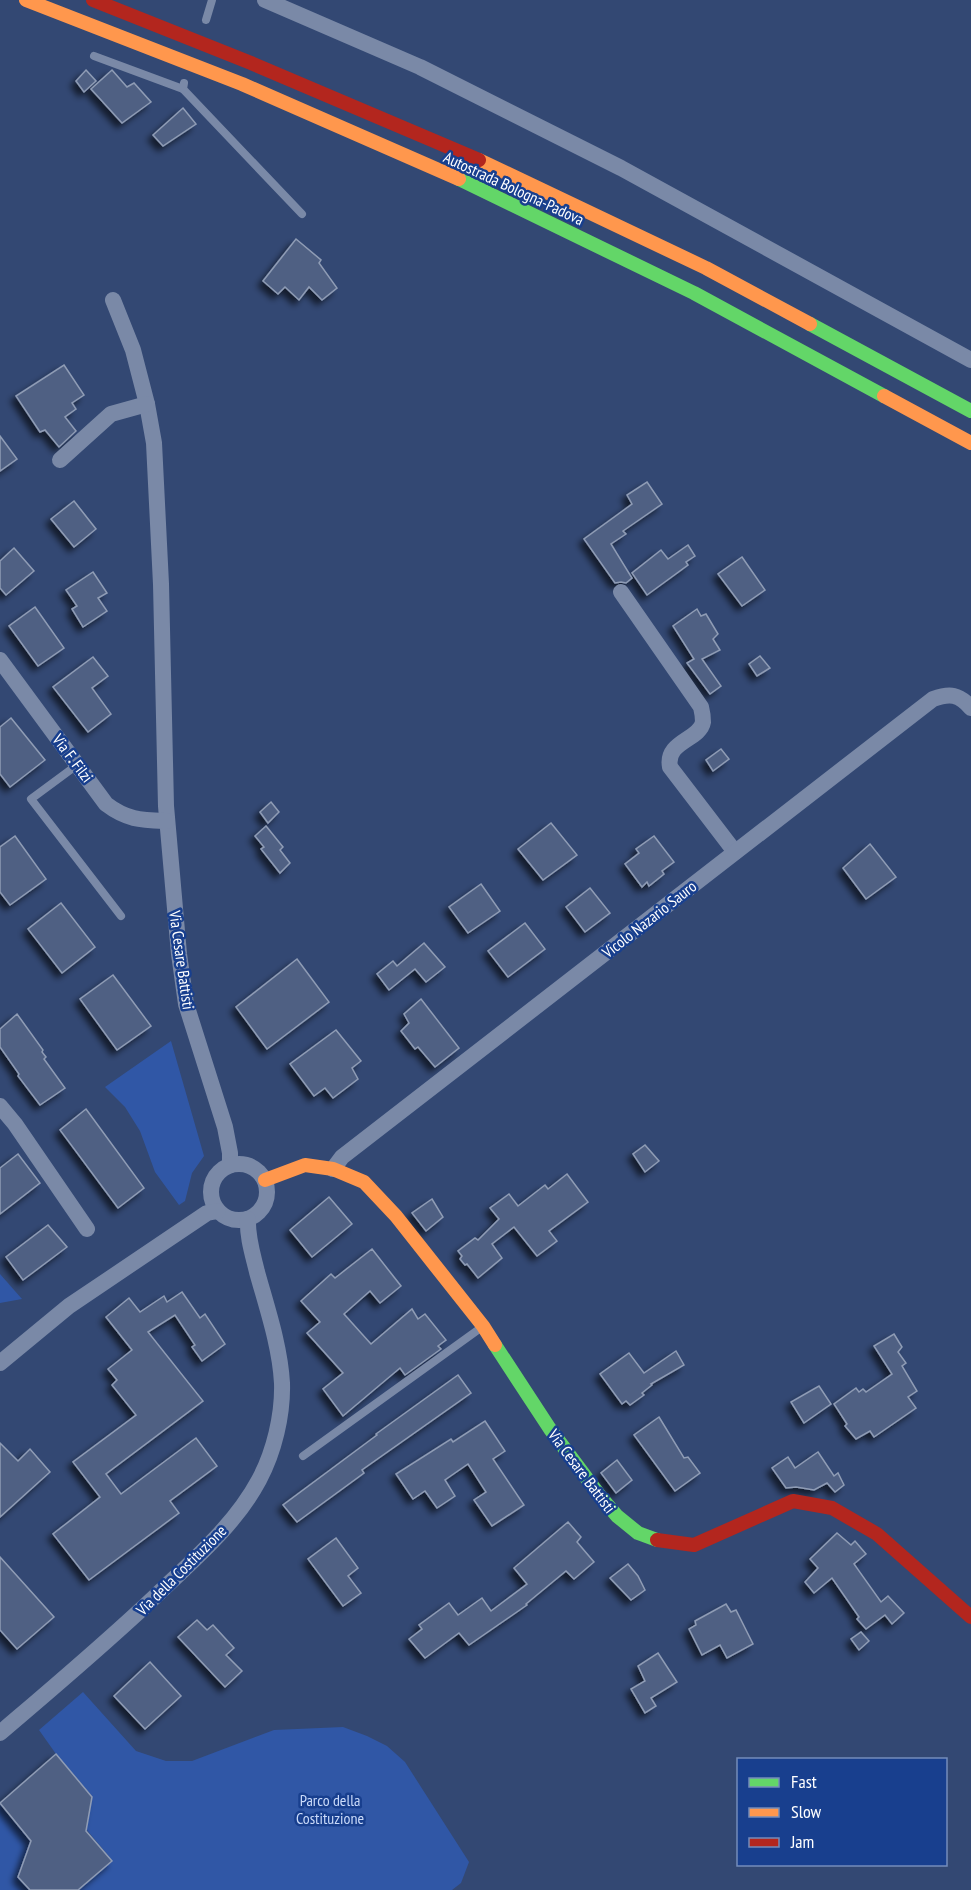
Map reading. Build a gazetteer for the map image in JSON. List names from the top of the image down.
{
  "streets": {
    "main road": ["Autostrada Bologna-Padova", "Via Cesare Battisti"],
    "street": ["Via F. Filzi", "Vicolo Nazario Sauro", "Via della Costituzione"]
  },
  "crossings": [
    ["Via F. Filzi", "Via Cesare Battisti"],
    ["Vicolo Nazario Sauro", "Via Cesare Battisti"],
    ["Via Cesare Battisti", "Via della Costituzione"]
  ],
  "parks": ["Parco della Costituzione"],
  "legend": ["Fast", "Slow", "Jam"]
}
